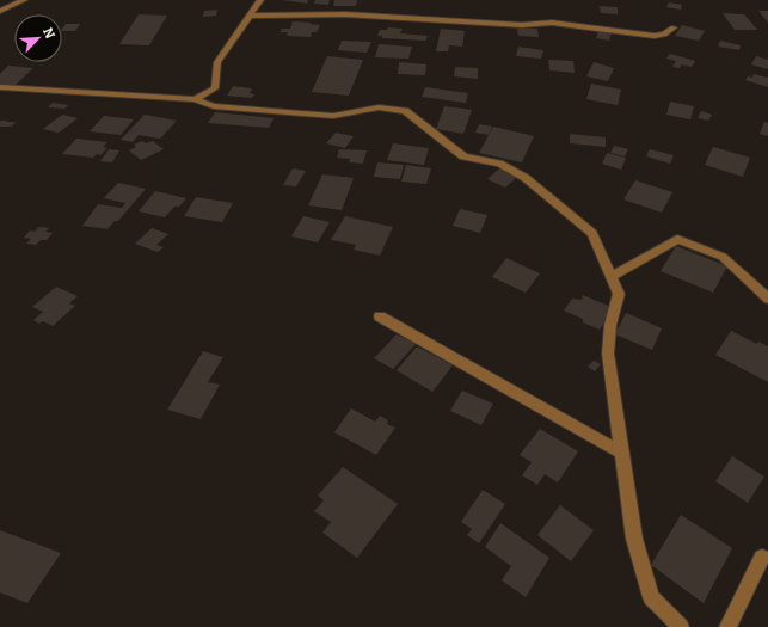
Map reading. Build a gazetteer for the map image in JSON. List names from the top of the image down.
{
  "north": "top right"
}
